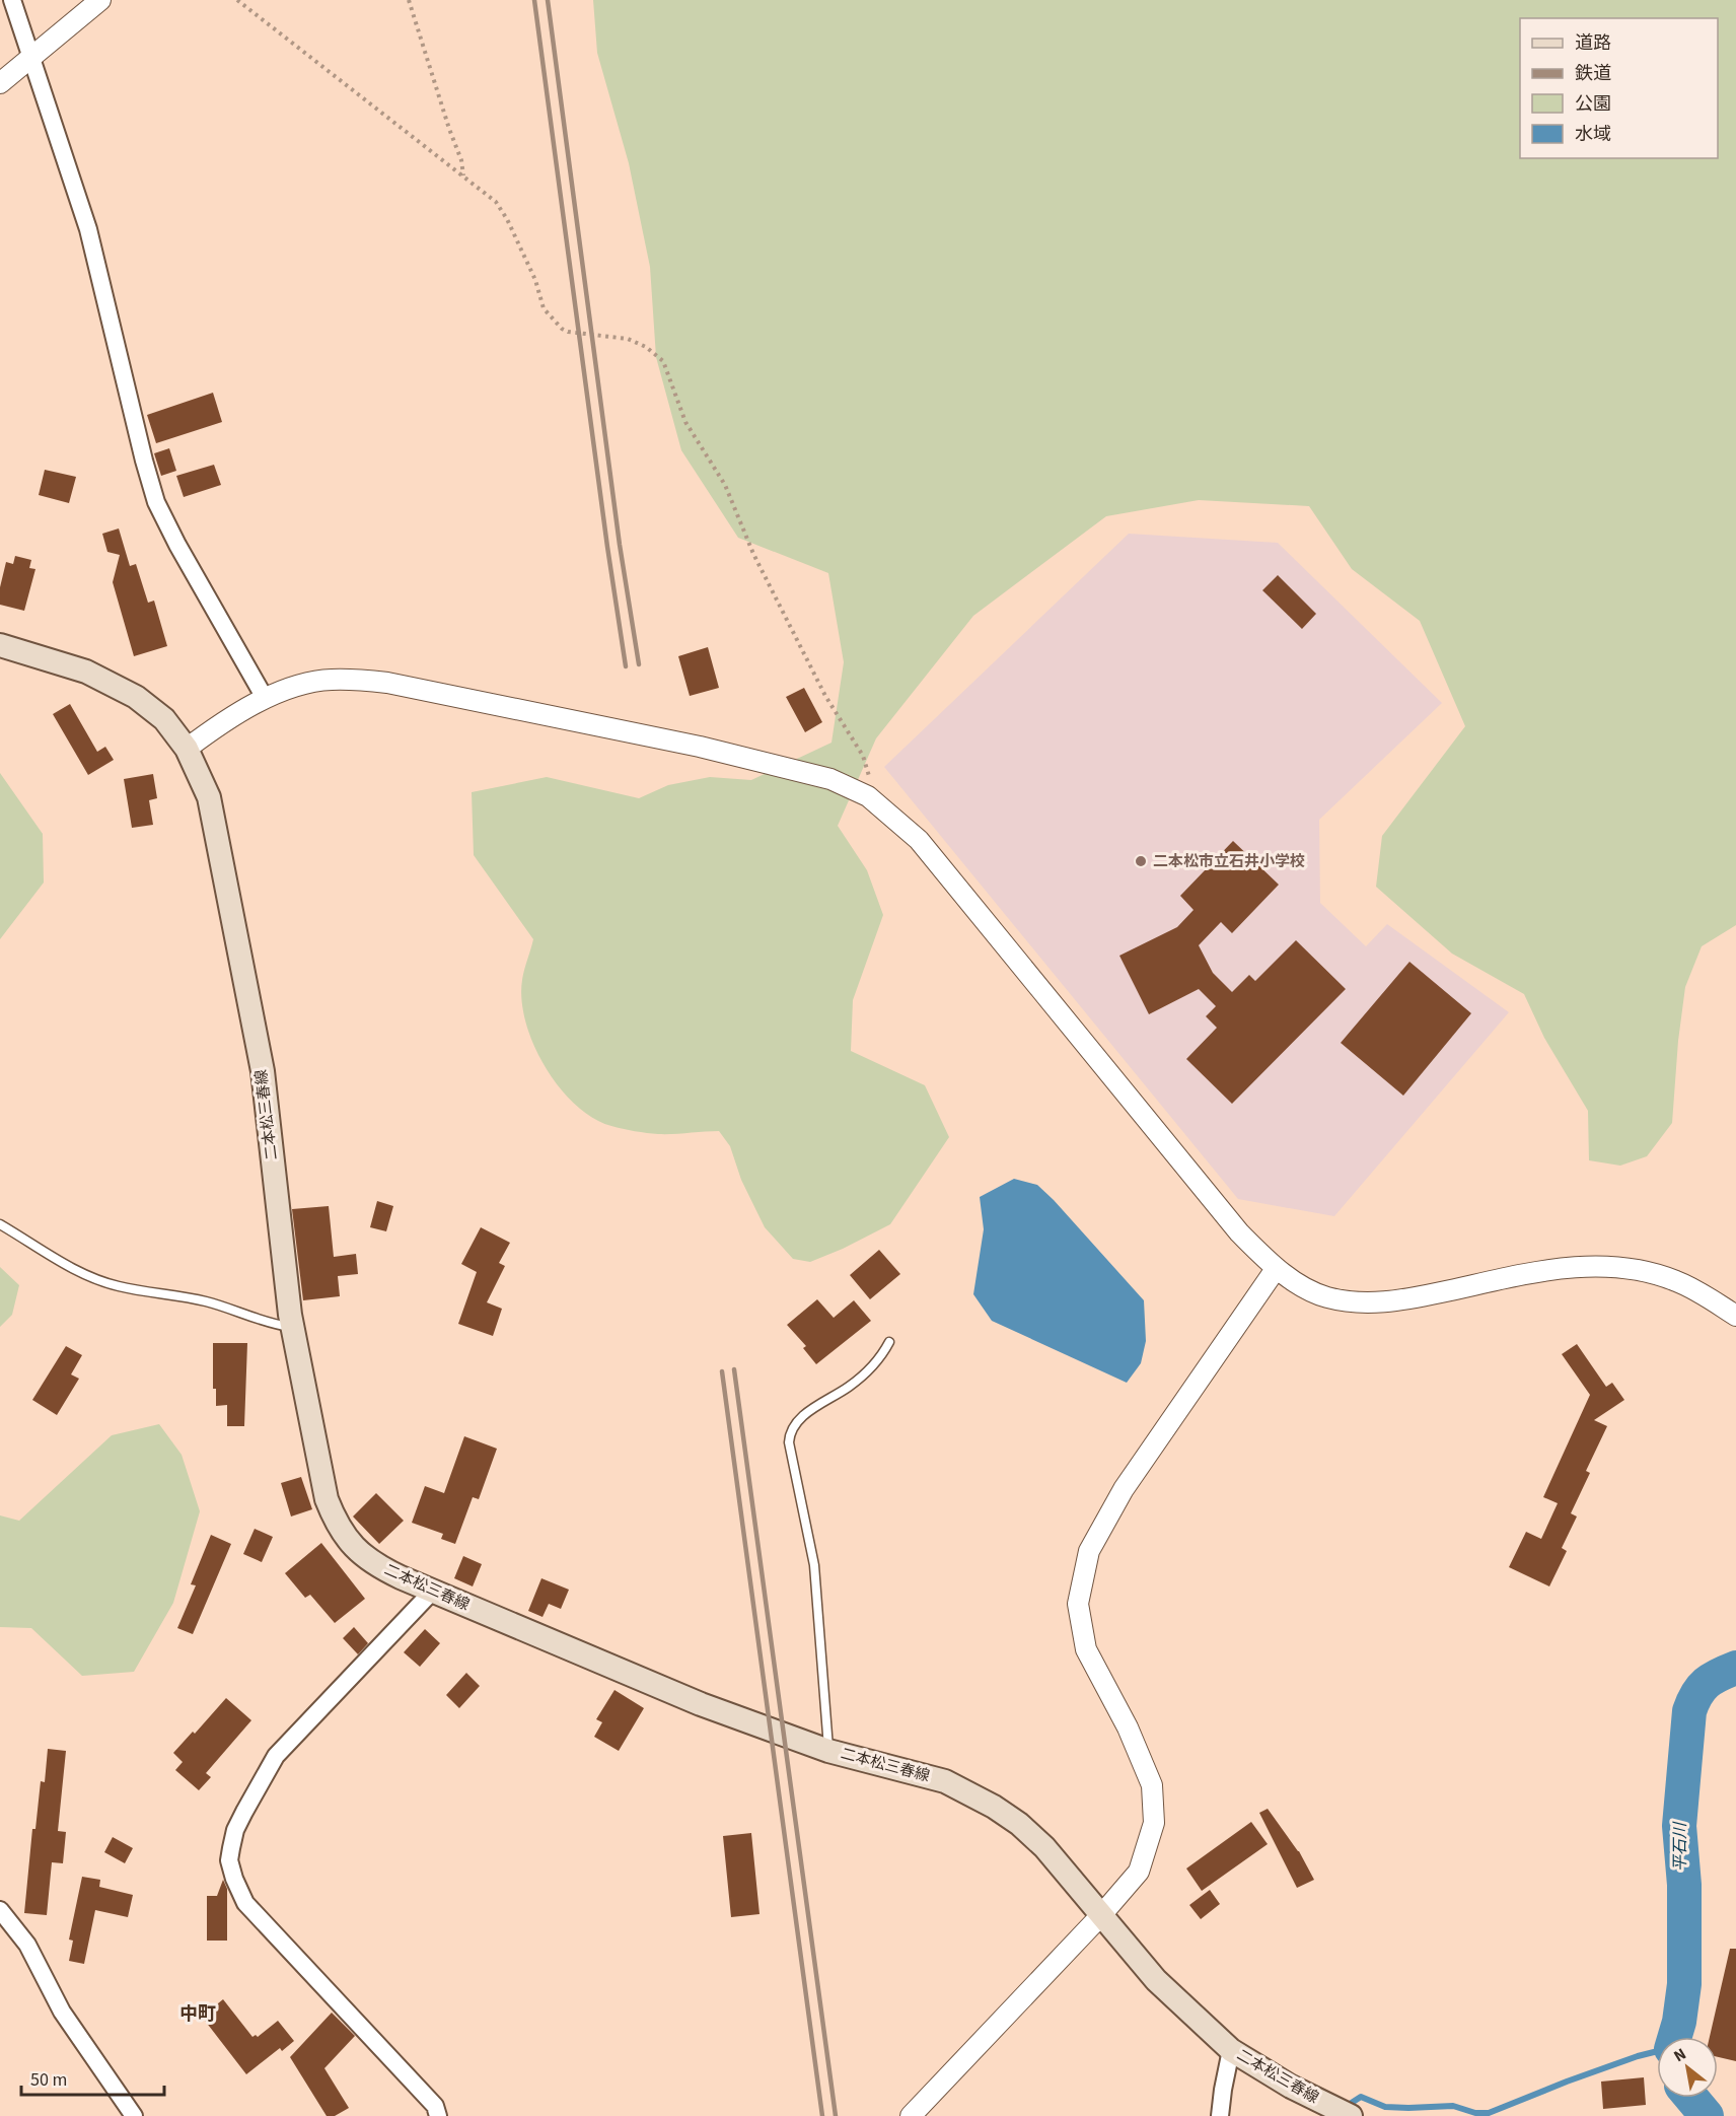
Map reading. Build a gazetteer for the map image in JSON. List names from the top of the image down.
{
  "streets": {
    "main road": ["二本松三春線"]
  },
  "districts": ["中町"],
  "water": ["平石川"],
  "places": ["二本松市立石井小学校"],
  "legend": [
    "道路",
    "鉄道",
    "公園",
    "水域"
  ],
  "scale_bar": "50 m",
  "north": "top left"
}
